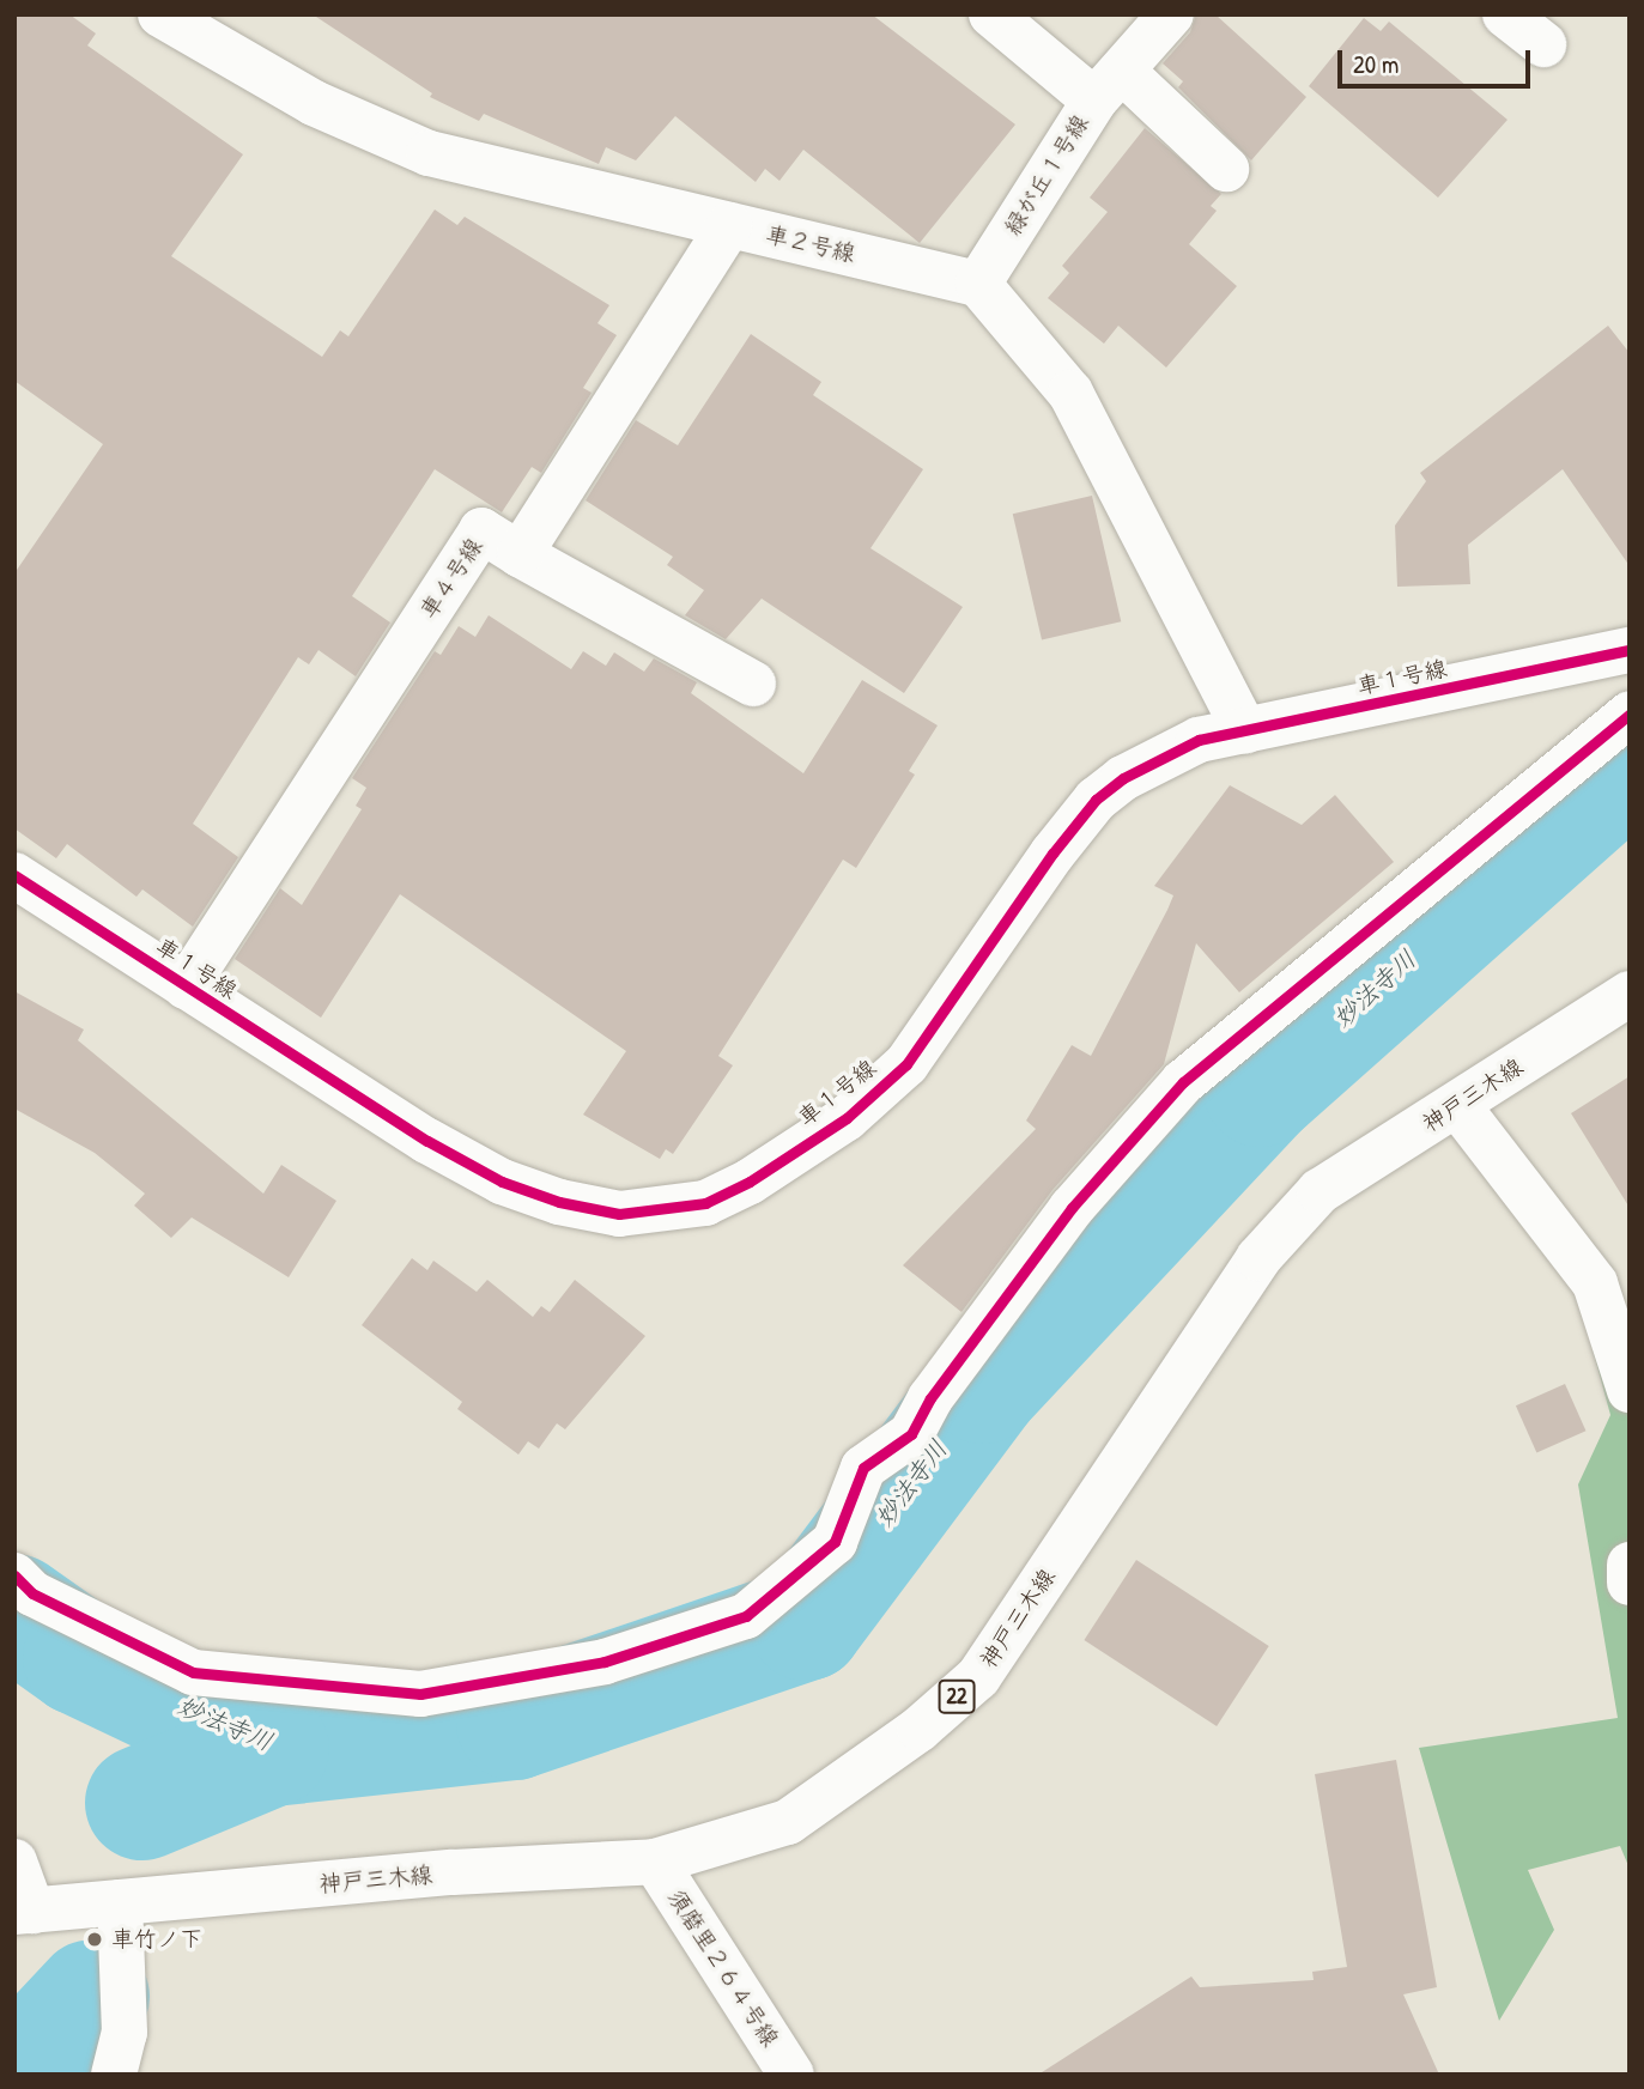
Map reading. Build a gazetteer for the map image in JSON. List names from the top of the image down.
{
  "streets": {
    "street": [
      "緑が丘１号線",
      "車２号線",
      "車４号線",
      "車１号線",
      "神戸三木線",
      "22",
      "須磨里２６４号線"
    ]
  },
  "crossings": [
    ["緑が丘１号線", "車２号線"],
    ["車２号線", "車４号線"],
    ["車４号線", "車１号線"],
    ["神戸三木線", "須磨里２６４号線"]
  ],
  "water": ["妙法寺川"],
  "places": ["車竹ノ下"],
  "scale_bar": "20 m"
}
